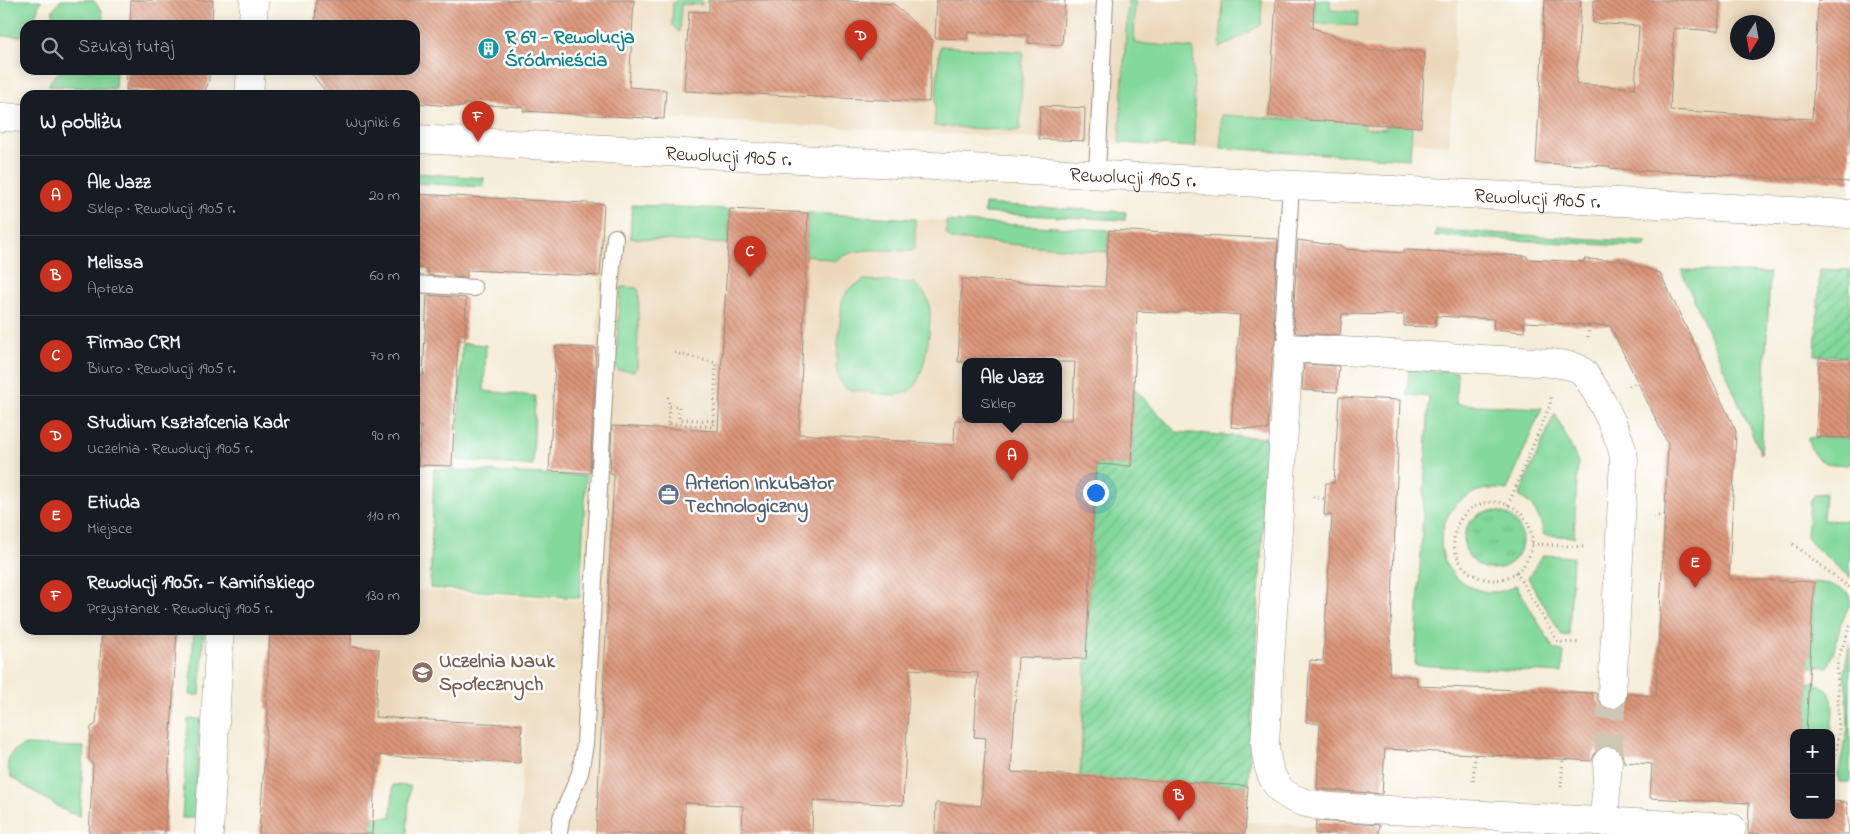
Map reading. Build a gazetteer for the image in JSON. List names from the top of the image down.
{
  "streets": {
    "street": ["Rewolucji 1905 r."]
  },
  "places": {
    "building": ["R 69 - Rewolucja Śródmieścia"],
    "office": ["Arterion Inkubator Technologiczny"],
    "school or university": ["Uczelnia Nauk Społecznych"]
  },
  "north": "bottom",
  "page": {
    "pins": [
      "D",
      "F",
      "C",
      "A",
      "E",
      "B"
    ],
    "search": "Szukaj tutaj",
    "heading": ["W pobliżu", "Wyniki: 6"],
    "list": [
      {
        "mark": "A",
        "name": "Ale Jazz",
        "note": "Sklep · Rewolucji 1905 r.",
        "value": "20 m"
      },
      {
        "mark": "B",
        "name": "Melissa",
        "note": "Apteka",
        "value": "60 m"
      },
      {
        "mark": "C",
        "name": "Firmao CRM",
        "note": "Biuro · Rewolucji 1905 r.",
        "value": "70 m"
      },
      {
        "mark": "D",
        "name": "Studium Kształcenia Kadr",
        "note": "Uczelnia · Rewolucji 1905 r.",
        "value": "90 m"
      },
      {
        "mark": "E",
        "name": "Etiuda",
        "note": "Miejsce",
        "value": "110 m"
      },
      {
        "mark": "F",
        "name": "Rewolucji 1905r. - Kamińskiego",
        "note": "Przystanek · Rewolucji 1905 r.",
        "value": "130 m"
      }
    ],
    "popup": ["Ale Jazz", "Sklep"],
    "map_buttons": ["+", "−"]
  }
}
